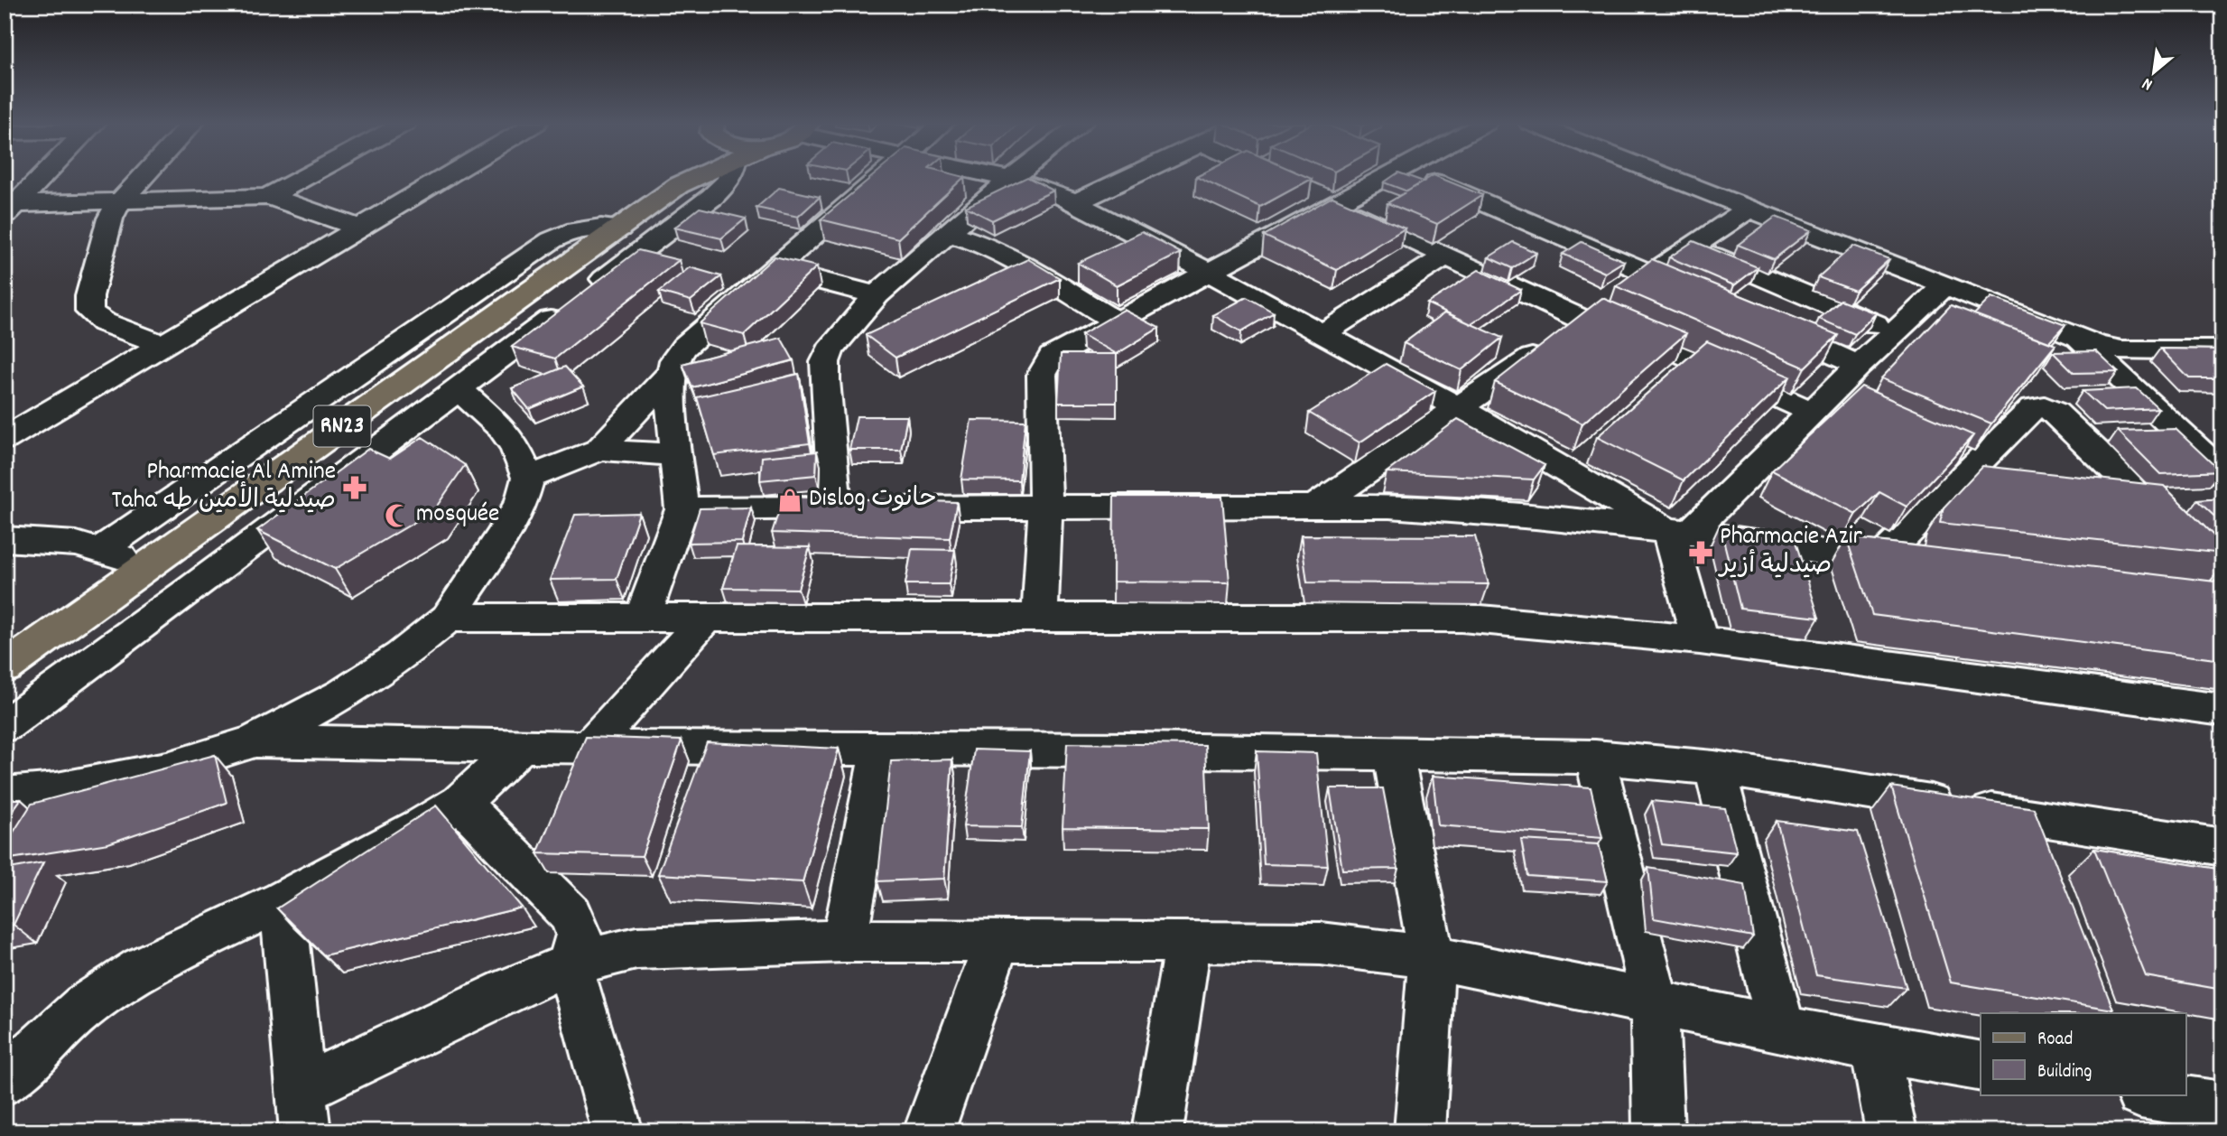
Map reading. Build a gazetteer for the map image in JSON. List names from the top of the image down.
{
  "streets": {
    "main road": ["RN23"]
  },
  "places": {
    "pharmacy": ["Pharmacie Al Amine Taha صيدلية الأمين طه", "Pharmacie Azir صيدلية أزير"],
    "shop": ["Dislog حانوت"],
    "mosque": ["mosquée"]
  },
  "legend": ["Road", "Building"],
  "north": "bottom left"
}
